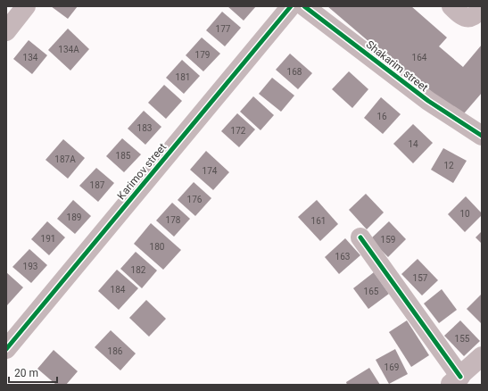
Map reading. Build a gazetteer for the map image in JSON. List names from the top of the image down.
{
  "streets": {
    "street": ["Shakarim street", "Karimov street"]
  },
  "house_numbers": [
    "177",
    "134А",
    "179",
    "134",
    "164",
    "168",
    "181",
    "16",
    "183",
    "172",
    "14",
    "185",
    "187А",
    "12",
    "174",
    "187",
    "176",
    "10",
    "189",
    "178",
    "161",
    "191",
    "159",
    "180",
    "163",
    "193",
    "182",
    "157",
    "184",
    "165",
    "155",
    "186",
    "169"
  ],
  "scale_bar": "20 m"
}
